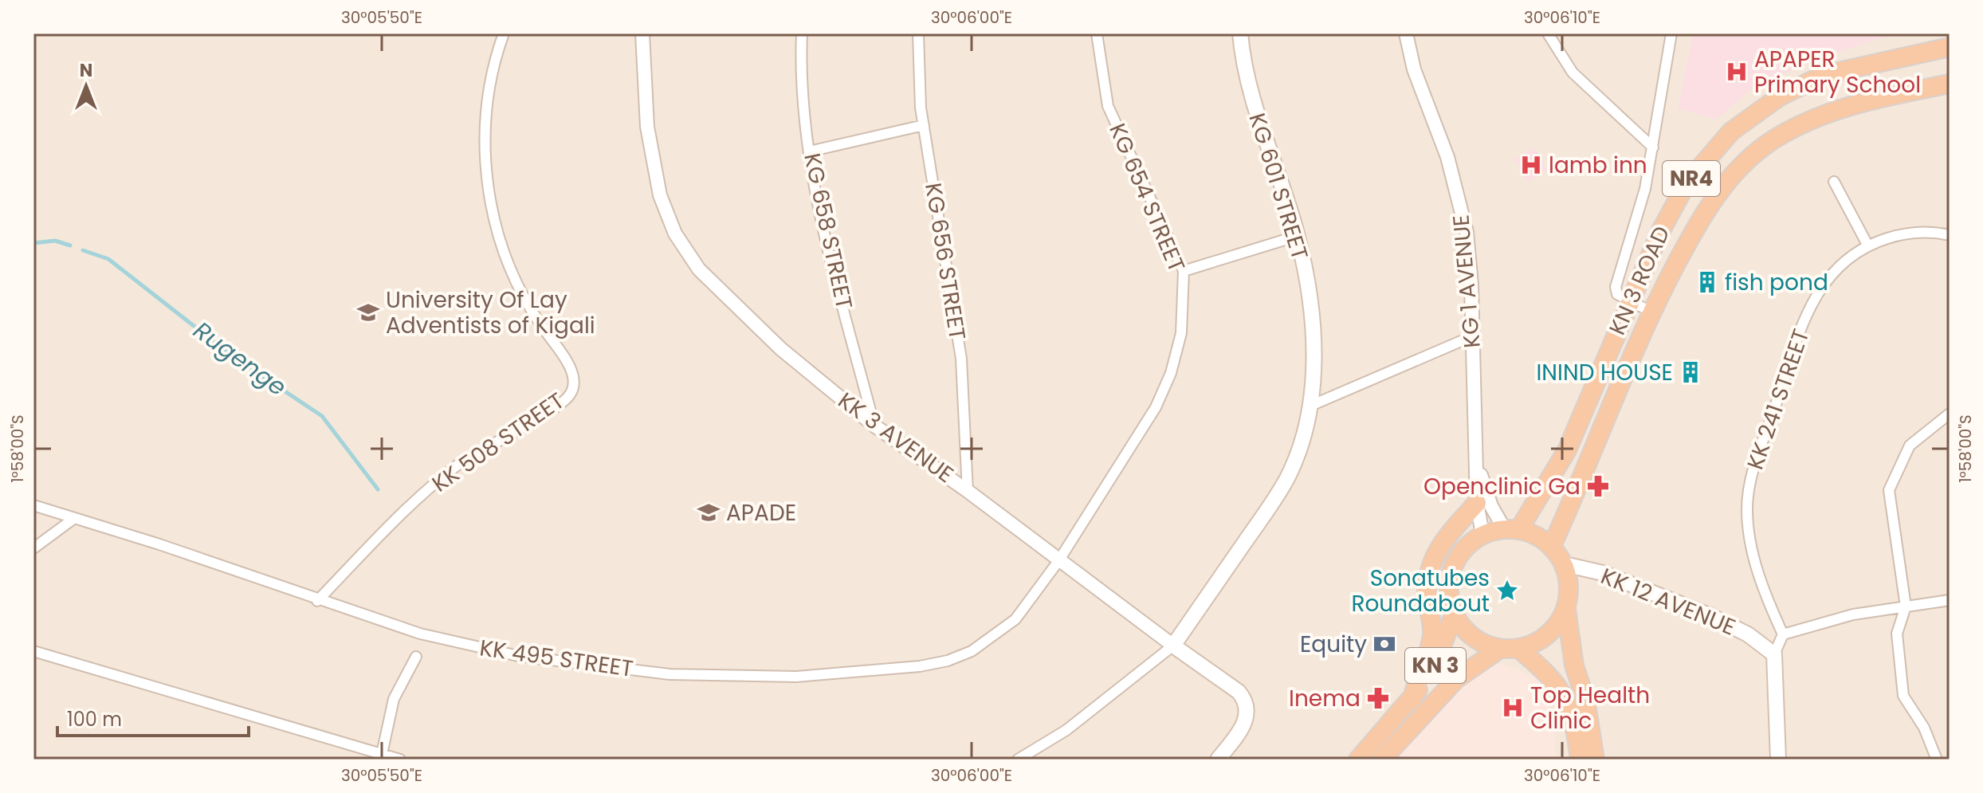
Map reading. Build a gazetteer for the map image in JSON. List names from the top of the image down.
{
  "streets": {
    "highway": ["NR4", "KN 3 ROAD", "KN 3"],
    "main road": ["KG 601 STREET", "KK 3 AVENUE", "KK 12 AVENUE"],
    "street": [
      "KG 654 STREET",
      "KG 658 STREET",
      "KG 656 STREET",
      "KG 1 AVENUE",
      "KK 241 STREET",
      "KK 508 STREET",
      "KK 495 STREET"
    ]
  },
  "crossings": [
    ["KG 601 STREET", "KK 3 AVENUE"],
    ["KG 654 STREET", "KK 3 AVENUE"],
    ["KG 654 STREET", "KK 495 STREET"],
    ["KG 658 STREET", "KK 3 AVENUE"],
    ["KG 656 STREET", "KK 3 AVENUE"],
    ["KN 3 ROAD", "KG 1 AVENUE"],
    ["KN 3 ROAD", "KK 12 AVENUE"],
    ["KN 3 ROAD", "KN 3"],
    ["KG 1 AVENUE", "KK 12 AVENUE"],
    ["KG 1 AVENUE", "KN 3"],
    ["KK 3 AVENUE", "KK 495 STREET"],
    ["KK 508 STREET", "KK 495 STREET"],
    ["KK 12 AVENUE", "KN 3"]
  ],
  "water": ["Rugenge"],
  "places": {
    "hospital": ["APAPER Primary School", "lamb inn", "Top Health Clinic"],
    "building": ["fish pond", "ININD HOUSE"],
    "school or university": ["University Of Lay Adventists of Kigali", "APADE"],
    "pharmacy": ["Openclinic Ga", "Inema"],
    "place": ["Sonatubes Roundabout"],
    "bank": ["Equity"]
  },
  "scale_bar": "100 m",
  "north": "top",
  "coordinates": [
    "30°05'50\"E",
    "30°06'00\"E",
    "30°06'10\"E",
    "1°58'00\"S"
  ]
}
